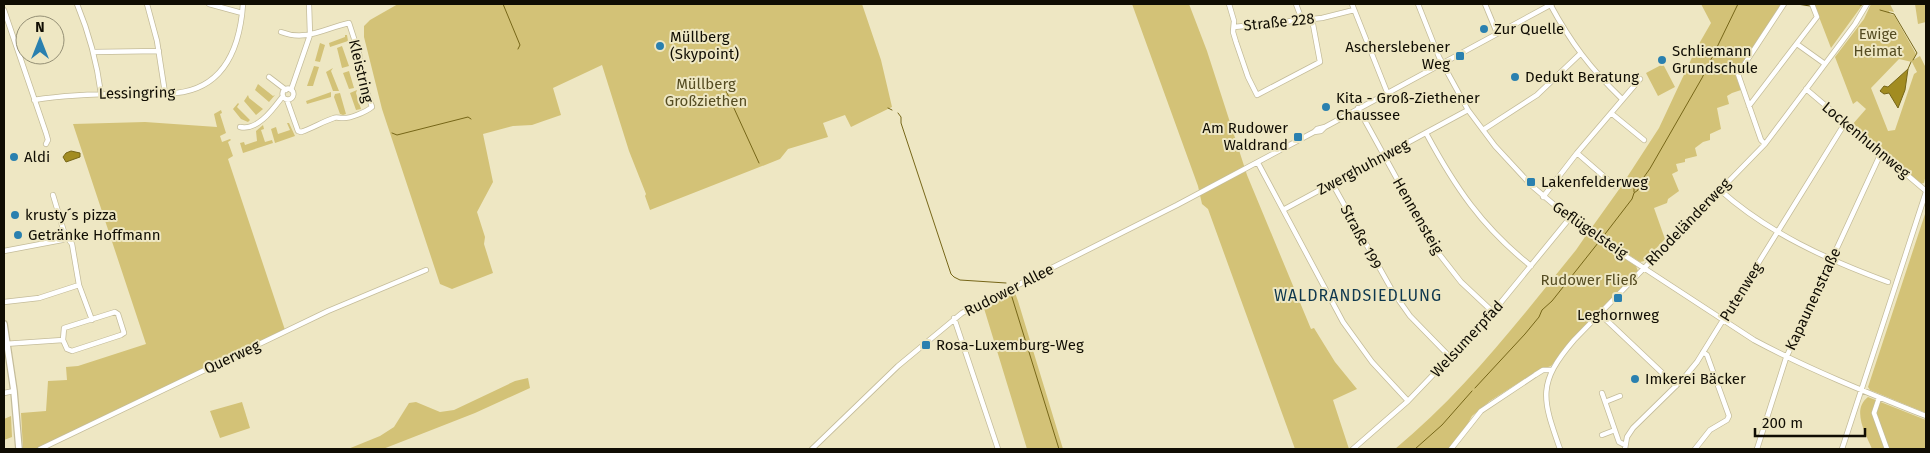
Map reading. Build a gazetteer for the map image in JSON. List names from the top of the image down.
{
  "streets": {
    "street": [
      "Straße 228",
      "Kleistring",
      "Lessingring",
      "Lockenhuhnweg",
      "Zwerghuhnweg",
      "Hennensteig",
      "Rhodeländerweg",
      "Geflügelsteig",
      "Straße 199",
      "Rudower Allee",
      "Putenweg",
      "Kapaunenstraße",
      "Welsumerpfad",
      "Querweg"
    ]
  },
  "crossings": [
    ["Lockenhuhnweg", "Rhodeländerweg"],
    ["Lockenhuhnweg", "Putenweg"],
    ["Lockenhuhnweg", "Kapaunenstraße"],
    ["Zwerghuhnweg", "Hennensteig"],
    ["Zwerghuhnweg", "Geflügelsteig"],
    ["Zwerghuhnweg", "Straße 199"],
    ["Hennensteig", "Rudower Allee"],
    ["Hennensteig", "Welsumerpfad"],
    ["Rhodeländerweg", "Geflügelsteig"],
    ["Geflügelsteig", "Rudower Allee"],
    ["Geflügelsteig", "Putenweg"],
    ["Geflügelsteig", "Kapaunenstraße"],
    ["Geflügelsteig", "Welsumerpfad"],
    ["Straße 199", "Welsumerpfad"]
  ],
  "districts": ["WALDRANDSIEDLUNG"],
  "parks": ["Ewige Heimat", "Müllberg Großziethen", "Rudower Fließ"],
  "places": {
    "other": [
      "Zur Quelle",
      "Müllberg (Skypoint)",
      "Schliemann Grundschule",
      "Dedukt Beratung",
      "Kita - Groß-Ziethener Chaussee",
      "Aldi",
      "krusty´s pizza",
      "Getränke Hoffmann",
      "Imkerei Bäcker"
    ],
    "transit": [
      "Ascherslebener Weg",
      "Am Rudower Waldrand",
      "Lakenfelderweg",
      "Leghornweg",
      "Rosa-Luxemburg-Weg"
    ]
  },
  "scale_bar": "200 m",
  "north": "top"
}
